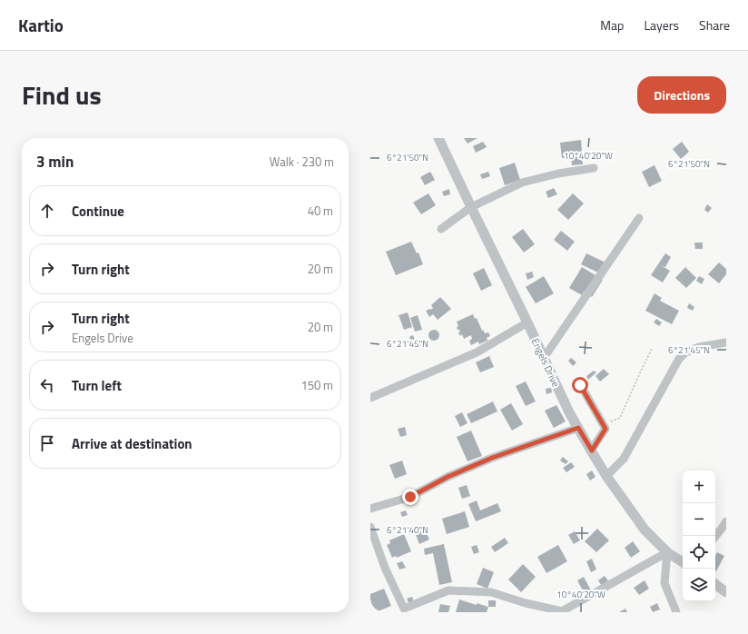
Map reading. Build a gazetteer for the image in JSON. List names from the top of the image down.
{
  "streets": {
    "street": ["Engels Drive"]
  },
  "page": {
    "header": "Kartio",
    "nav": ["Map", "Layers", "Share"],
    "title": "Find us",
    "buttons": "Directions",
    "heading": ["3 min", "Walk · 230 m"],
    "list": [
      ["Continue", "40 m"],
      ["Turn right", "20 m"],
      ["Turn right", "Engels Drive", "20 m"],
      ["Turn left", "150 m"],
      "Arrive at destination"
    ],
    "map_buttons": ["+", "−"]
  },
  "coordinates": [
    "10°40'20\"W",
    "6°21'50\"N",
    "6°21'45\"N",
    "6°21'40\"N"
  ]
}
